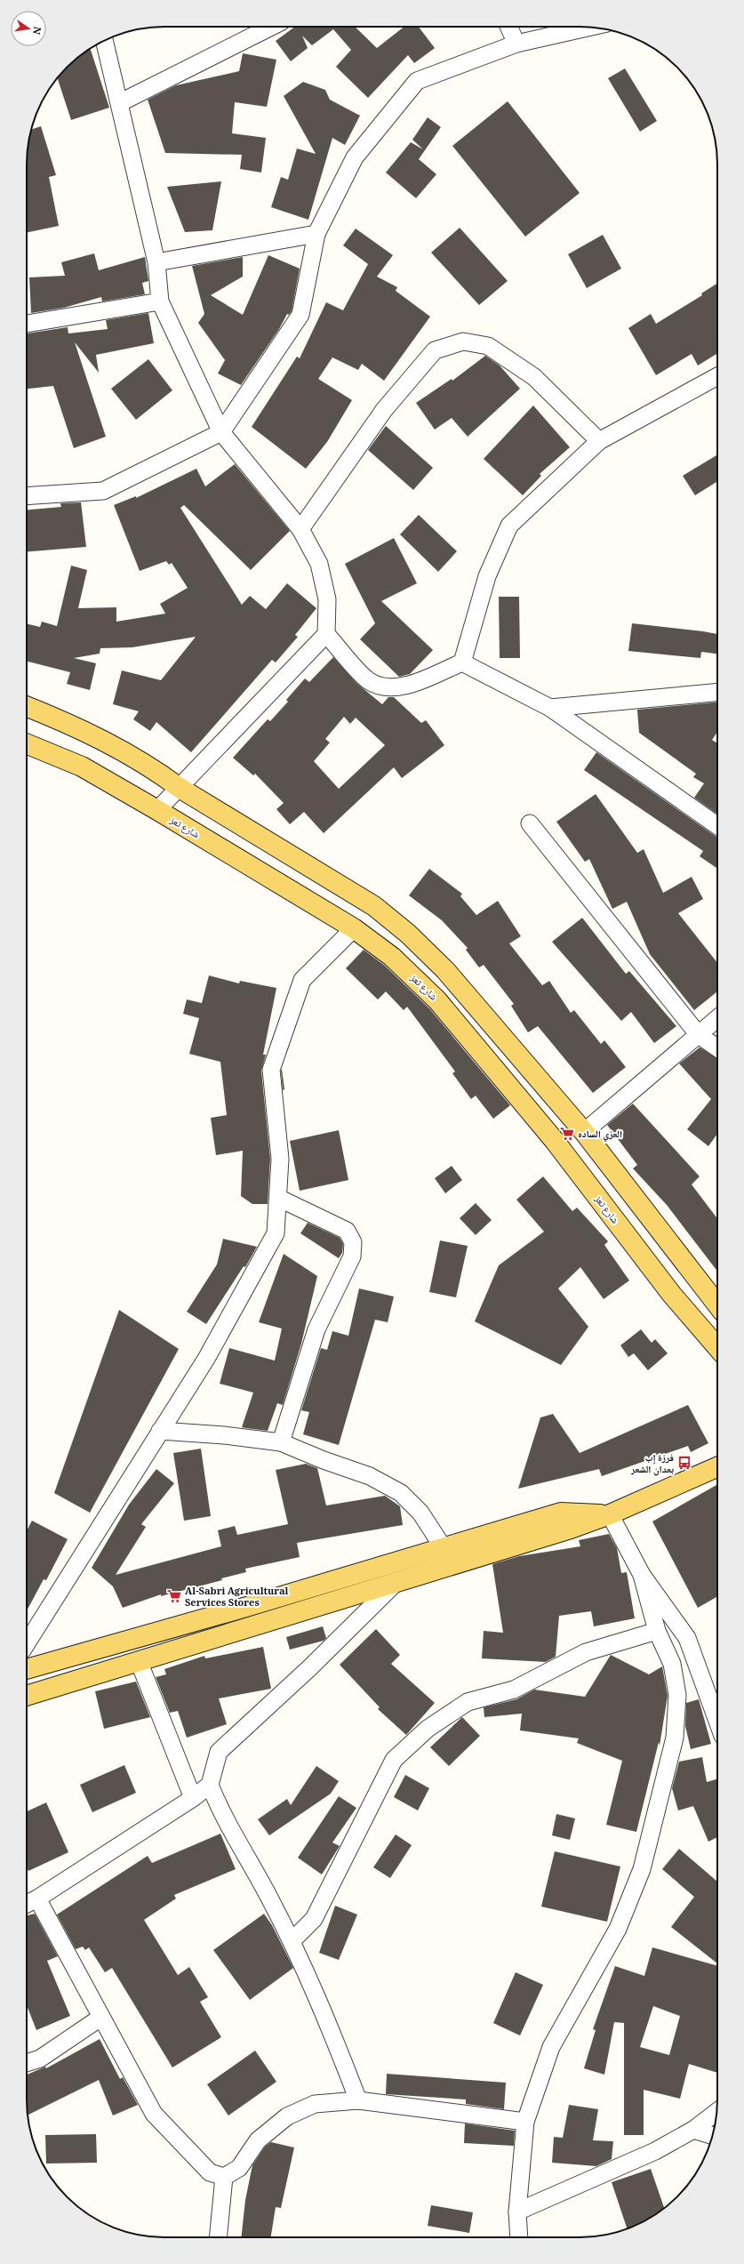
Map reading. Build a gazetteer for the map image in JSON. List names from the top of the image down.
{
  "streets": {
    "main road": ["شارع تعز"]
  },
  "places": {
    "supermarket": ["العزي الساده", "Al-Sabri Agricultural Services Stores"],
    "bus stop": ["فرزة إب بعدان الشعر"]
  },
  "north": "right"
}
